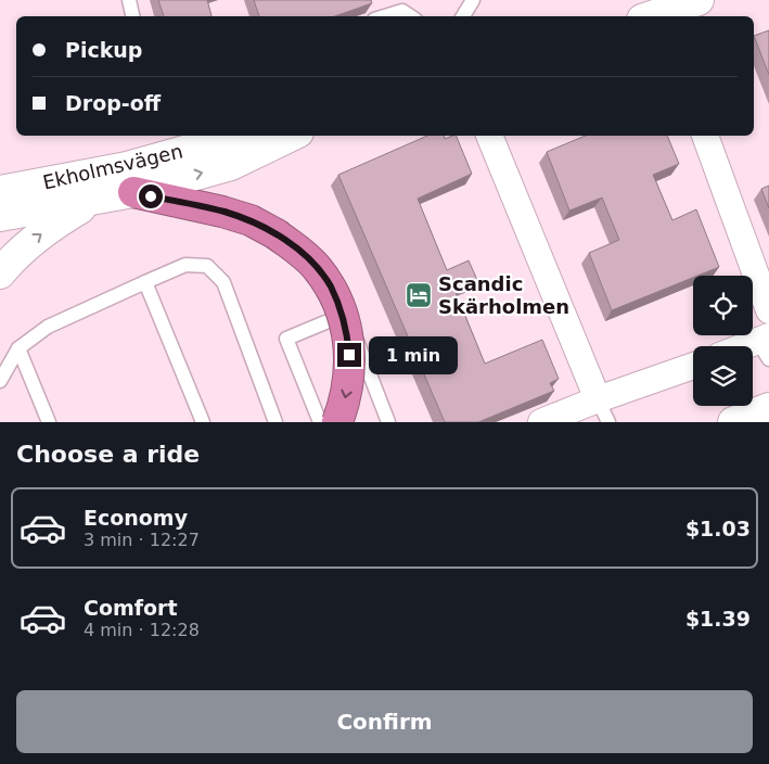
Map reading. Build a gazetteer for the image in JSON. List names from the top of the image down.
{
  "streets": {
    "street": ["Ekholmsvägen"]
  },
  "places": {
    "hotel": ["Scandic Skärholmen"]
  },
  "page": {
    "banner": ["Pickup", "Drop-off"],
    "bubble": "1 min",
    "heading": "Choose a ride",
    "list": [
      {
        "name": "Economy",
        "note": "3 min · 12:27",
        "value": "$1.03"
      },
      {
        "name": "Comfort",
        "note": "4 min · 12:28",
        "value": "$1.39"
      }
    ],
    "buttons": "Confirm"
  }
}
